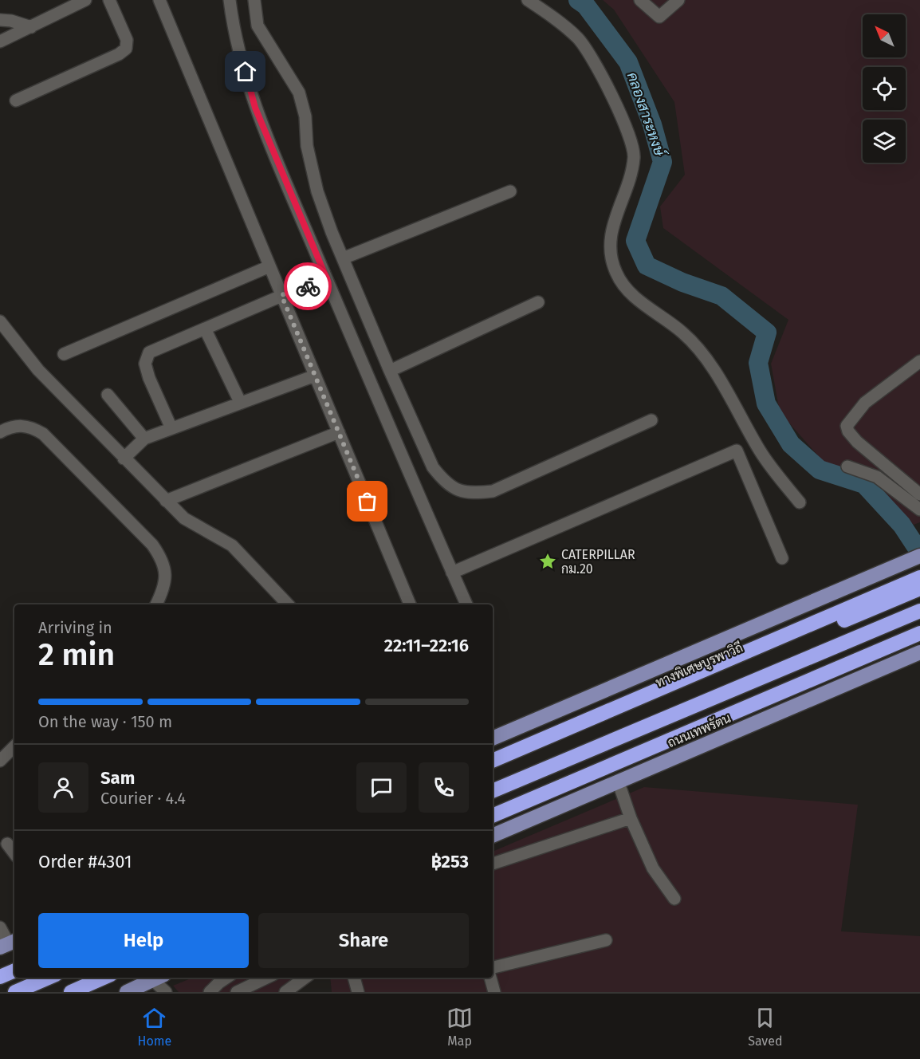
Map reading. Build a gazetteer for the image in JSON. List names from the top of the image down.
{
  "streets": {
    "highway": ["ทางพิเศษบูรพาวิถี", "ถนนเทพรัตน"]
  },
  "water": ["คลองสาระหงษ์"],
  "places": {
    "place": ["CATERPILLAR กม.20"]
  },
  "north": "top left",
  "page": {
    "heading": ["2 min", "Arriving in", "22:11–22:16"],
    "panel": [
      "Sam",
      "Courier · 4.4",
      "Order #4301",
      "฿253"
    ],
    "bar": "On the way · 150 m",
    "buttons": ["Help", "Share"],
    "tabs": ["Home", "Map", "Saved"]
  }
}
